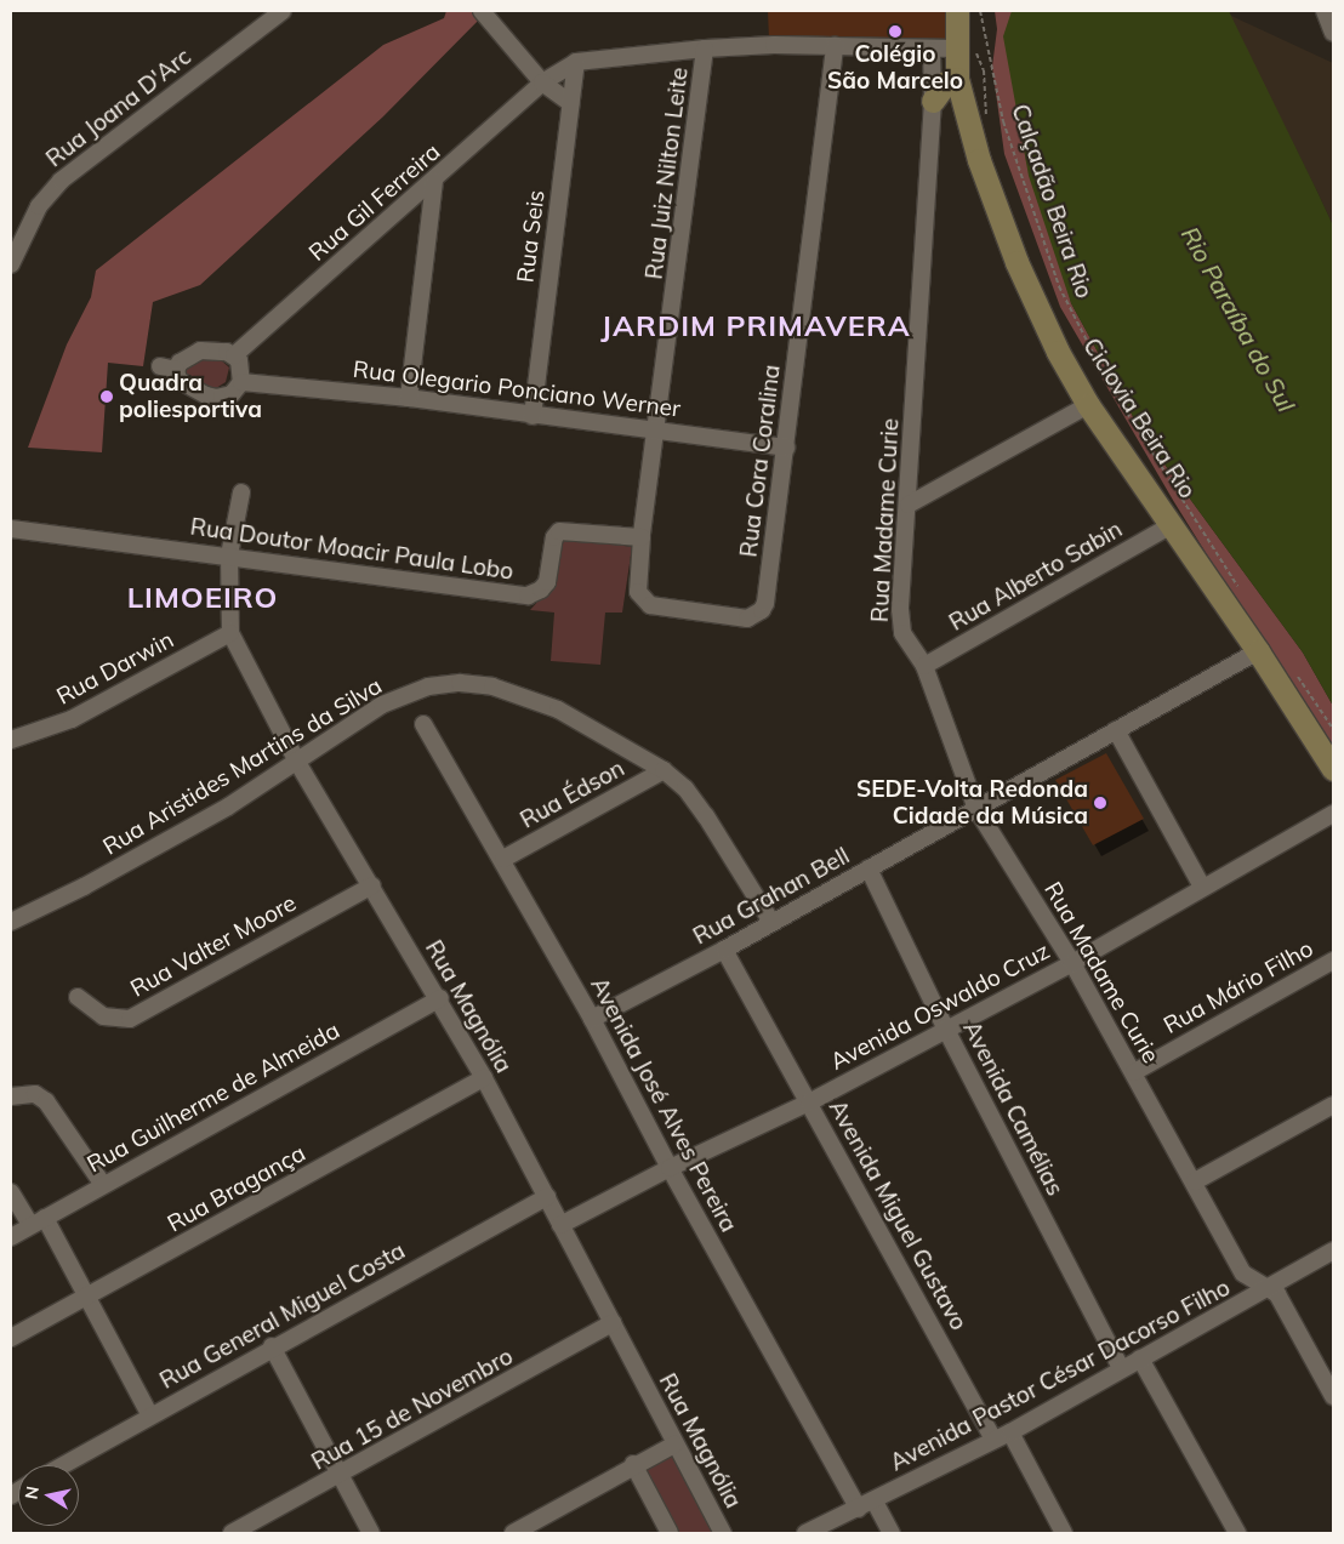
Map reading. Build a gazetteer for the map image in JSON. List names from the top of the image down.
{
  "streets": {
    "street": [
      "Rua Joana D'Arc",
      "Rua Juiz Nilton Leite",
      "Rua Gil Ferreira",
      "Rua Seis",
      "Rua Olegario Ponciano Werner",
      "Rua Cora Coralina",
      "Rua Madame Curie",
      "Rua Doutor Moacir Paula Lobo",
      "Rua Alberto Sabin",
      "Rua Darwin",
      "Rua Aristides Martins da Silva",
      "Rua Édson",
      "Rua Grahan Bell",
      "Rua Valter Moore",
      "Rua Mário Filho",
      "Rua Magnólia",
      "Avenida Oswaldo Cruz",
      "Rua Guilherme de Almeida",
      "Avenida José Alves Pereira",
      "Avenida Camélias",
      "Rua Bragança",
      "Avenida Miguel Gustavo",
      "Rua General Miguel Costa",
      "Avenida Pastor César Dacorso Filho",
      "Rua 15 de Novembro"
    ],
    "path": ["Calçadão Beira Rio"]
  },
  "crossings": [
    ["Rua Juiz Nilton Leite", "Rua Gil Ferreira"],
    ["Rua Juiz Nilton Leite", "Rua Olegario Ponciano Werner"],
    ["Rua Juiz Nilton Leite", "Rua Cora Coralina"],
    ["Rua Juiz Nilton Leite", "Rua Doutor Moacir Paula Lobo"],
    ["Rua Gil Ferreira", "Rua Seis"],
    ["Rua Gil Ferreira", "Rua Olegario Ponciano Werner"],
    ["Rua Gil Ferreira", "Rua Cora Coralina"],
    ["Rua Gil Ferreira", "Rua Madame Curie"],
    ["Rua Seis", "Rua Olegario Ponciano Werner"],
    ["Rua Olegario Ponciano Werner", "Rua Cora Coralina"],
    ["Rua Madame Curie", "Rua Alberto Sabin"],
    ["Rua Madame Curie", "Rua Grahan Bell"],
    ["Rua Madame Curie", "Rua Mário Filho"],
    ["Rua Madame Curie", "Avenida Oswaldo Cruz"],
    ["Rua Madame Curie", "Avenida Pastor César Dacorso Filho"],
    ["Rua Doutor Moacir Paula Lobo", "Rua Magnólia"],
    ["Rua Darwin", "Rua Magnólia"],
    ["Rua Aristides Martins da Silva", "Rua Édson"],
    ["Rua Aristides Martins da Silva", "Rua Grahan Bell"],
    ["Rua Aristides Martins da Silva", "Rua Magnólia"],
    ["Rua Édson", "Avenida José Alves Pereira"],
    ["Rua Grahan Bell", "Avenida José Alves Pereira"],
    ["Rua Grahan Bell", "Avenida Camélias"],
    ["Rua Grahan Bell", "Avenida Miguel Gustavo"],
    ["Rua Valter Moore", "Rua Magnólia"],
    ["Rua Magnólia", "Avenida Oswaldo Cruz"],
    ["Rua Magnólia", "Rua Guilherme de Almeida"],
    ["Rua Magnólia", "Rua Bragança"],
    ["Rua Magnólia", "Rua General Miguel Costa"],
    ["Rua Magnólia", "Rua 15 de Novembro"],
    ["Avenida Oswaldo Cruz", "Avenida José Alves Pereira"],
    ["Avenida Oswaldo Cruz", "Avenida Camélias"],
    ["Avenida Oswaldo Cruz", "Avenida Miguel Gustavo"],
    ["Avenida José Alves Pereira", "Avenida Pastor César Dacorso Filho"],
    ["Avenida Camélias", "Avenida Pastor César Dacorso Filho"],
    ["Avenida Miguel Gustavo", "Avenida Pastor César Dacorso Filho"]
  ],
  "districts": ["JARDIM PRIMAVERA", "LIMOEIRO"],
  "water": ["Rio Paraíba do Sul"],
  "places": ["Colégio São Marcelo", "Quadra poliesportiva", "SEDE-Volta Redonda Cidade da Música"],
  "north": "left"
}
